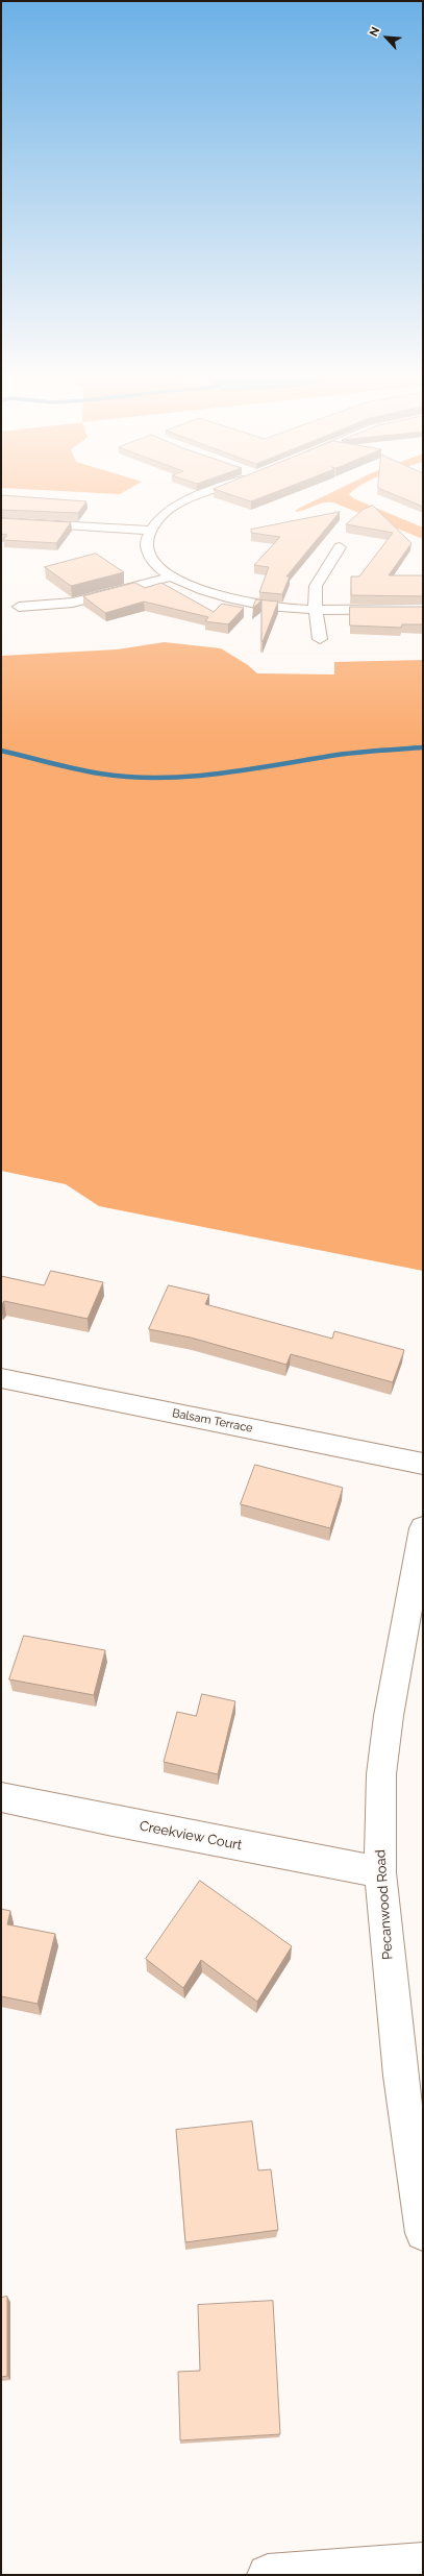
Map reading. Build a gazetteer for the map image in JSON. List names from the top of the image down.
{
  "streets": {
    "street": ["Balsam Terrace", "Creekview Court", "Pecanwood Road"]
  },
  "crossings": [
    ["Creekview Court", "Pecanwood Road"]
  ],
  "north": "top left"
}
